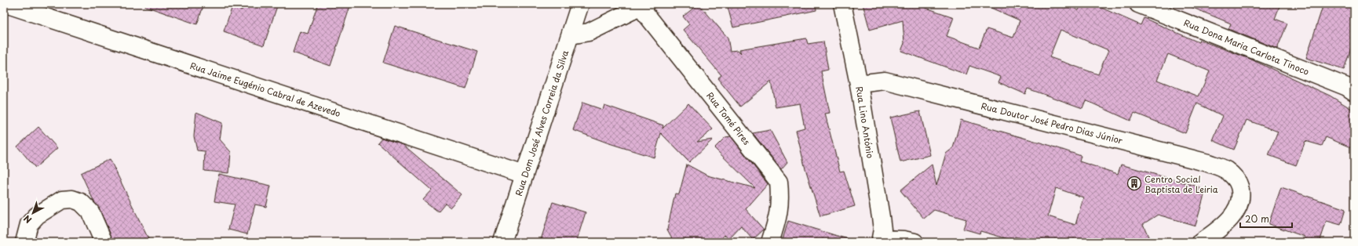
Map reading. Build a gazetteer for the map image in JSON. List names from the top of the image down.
{
  "streets": {
    "street": [
      "Rua Dona Maria Carlota Tinoco",
      "Rua Jaime Eugénio Cabral de Azevedo",
      "Rua Tomé Pires",
      "Rua Lino António",
      "Rua Dom José Alves Correia da Silva",
      "Rua Doutor José Pedro Dias Júnior"
    ]
  },
  "crossings": [
    ["Rua Jaime Eugénio Cabral de Azevedo", "Rua Dom José Alves Correia da Silva"],
    ["Rua Lino António", "Rua Doutor José Pedro Dias Júnior"]
  ],
  "places": {
    "building": ["Centro Social Baptista de Leiria"]
  },
  "scale_bar": "20 m",
  "north": "bottom left"
}
